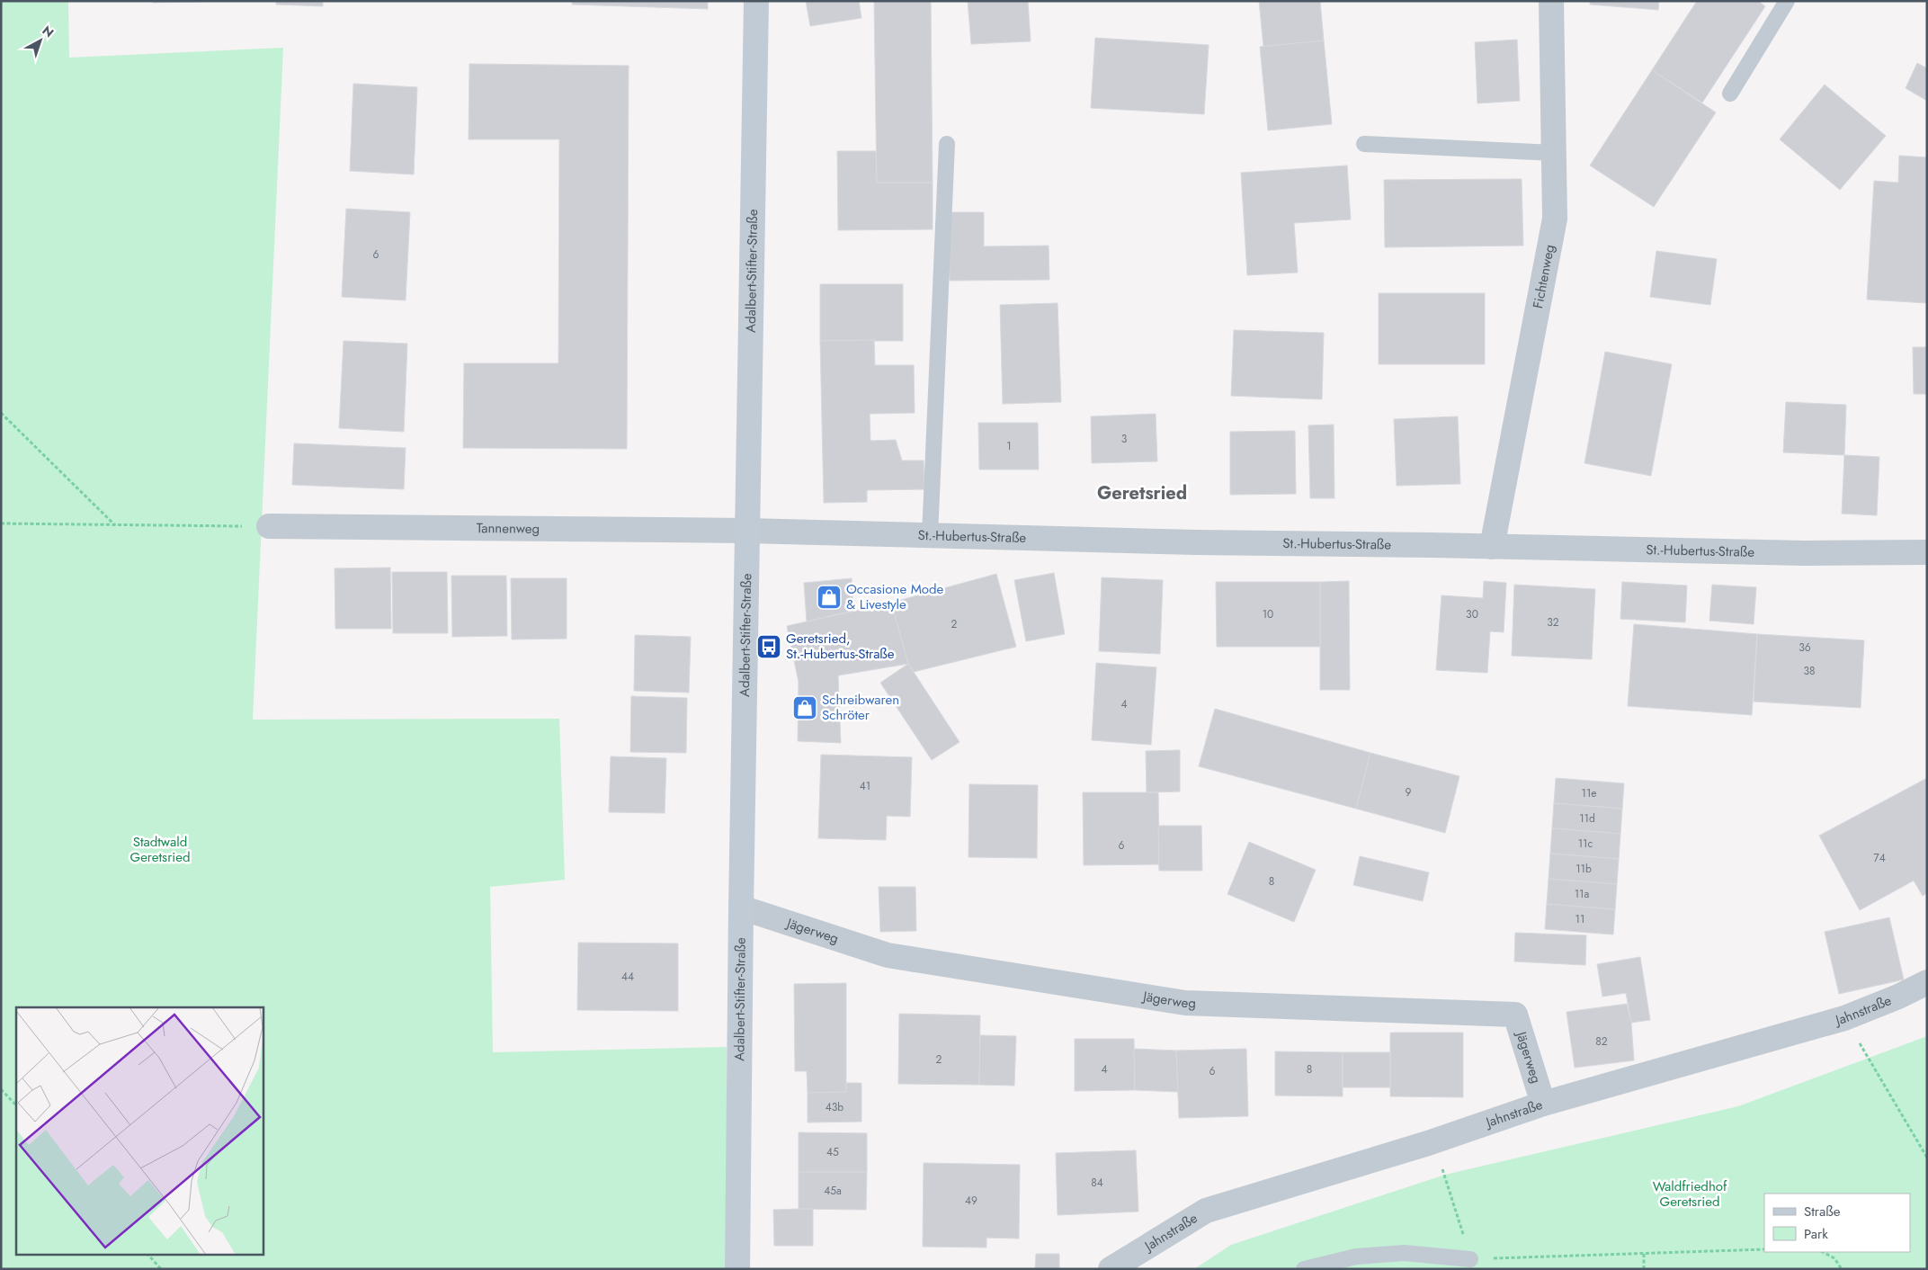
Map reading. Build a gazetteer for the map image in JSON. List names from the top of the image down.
{
  "streets": {
    "street": [
      "Adalbert-Stifter-Straße",
      "Fichtenweg",
      "Tannenweg",
      "St.-Hubertus-Straße",
      "Jägerweg",
      "Jahnstraße"
    ]
  },
  "crossings": [
    ["Adalbert-Stifter-Straße", "Tannenweg"],
    ["Adalbert-Stifter-Straße", "St.-Hubertus-Straße"],
    ["Adalbert-Stifter-Straße", "Jägerweg"],
    ["Fichtenweg", "St.-Hubertus-Straße"],
    ["Tannenweg", "St.-Hubertus-Straße"],
    ["Jägerweg", "Jahnstraße"]
  ],
  "districts": ["Geretsried"],
  "parks": ["Stadtwald Geretsried", "Waldfriedhof Geretsried"],
  "places": {
    "shop": ["Occasione Mode & Livestyle", "Schreibwaren Schröter"],
    "bus stop": ["Geretsried, St.-Hubertus-Straße"]
  },
  "house_numbers": [
    "6",
    "3",
    "1",
    "10",
    "30",
    "32",
    "2",
    "36",
    "38",
    "4",
    "41",
    "9",
    "11e",
    "11d",
    "11c",
    "6",
    "74",
    "11b",
    "8",
    "11a",
    "11",
    "44",
    "82",
    "2",
    "4",
    "8",
    "6",
    "43b",
    "45",
    "84",
    "45a",
    "49"
  ],
  "legend": ["Straße", "Park"],
  "north": "top right"
}
